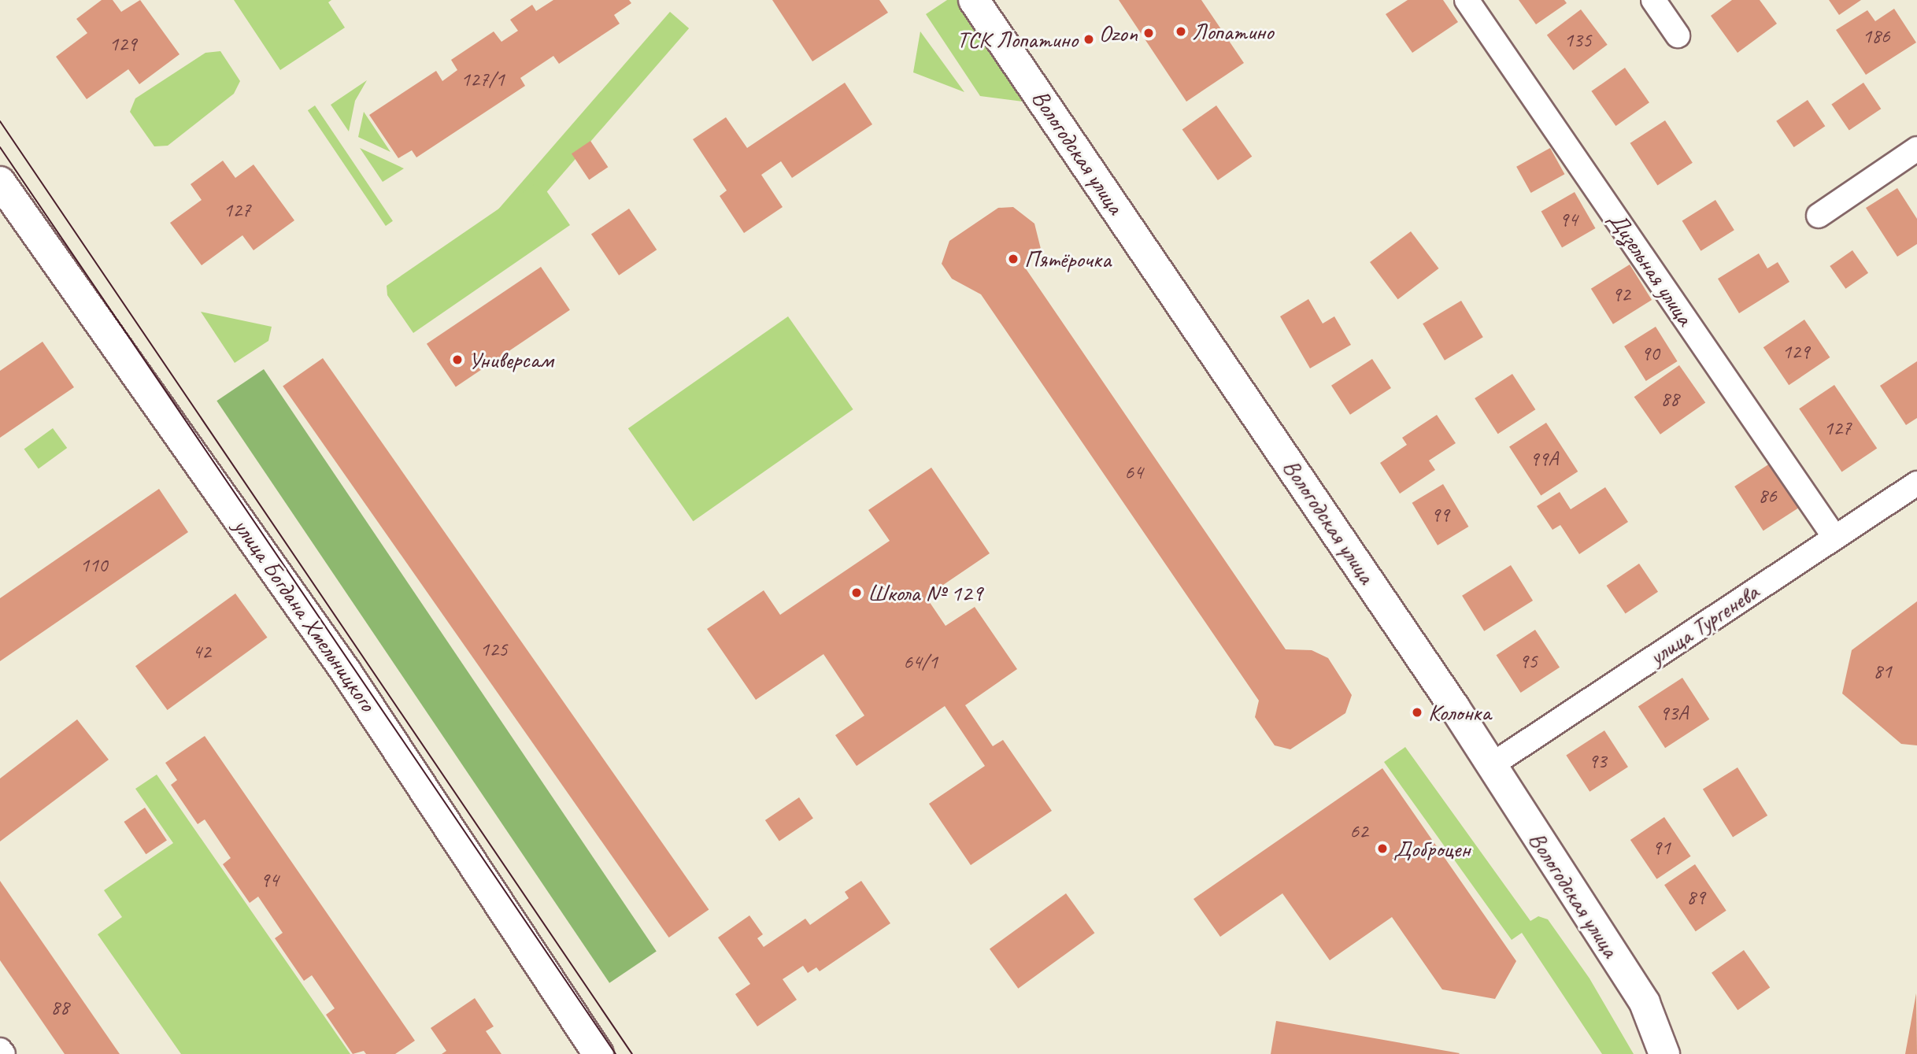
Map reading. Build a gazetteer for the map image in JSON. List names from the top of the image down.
{
  "streets": {
    "main road": ["Вологодская улица", "улица Богдана Хмельницкого"],
    "street": ["Дизельная улица", "улица Тургенева"]
  },
  "crossings": [
    ["Вологодская улица", "улица Тургенева"],
    ["Дизельная улица", "улица Тургенева"]
  ],
  "places": [
    "Лопатино",
    "Ozon",
    "ТСК Лопатино",
    "Пятёрочка",
    "Универсам",
    "Школа № 129",
    "Колонка",
    "Доброцен"
  ],
  "house_numbers": [
    "186",
    "135",
    "129",
    "127/1",
    "127",
    "94",
    "92",
    "129",
    "90",
    "88",
    "127",
    "99А",
    "64",
    "86",
    "99",
    "110",
    "125",
    "42",
    "95",
    "64/1",
    "81",
    "93А",
    "93",
    "62",
    "91",
    "94",
    "89",
    "88"
  ]
}
